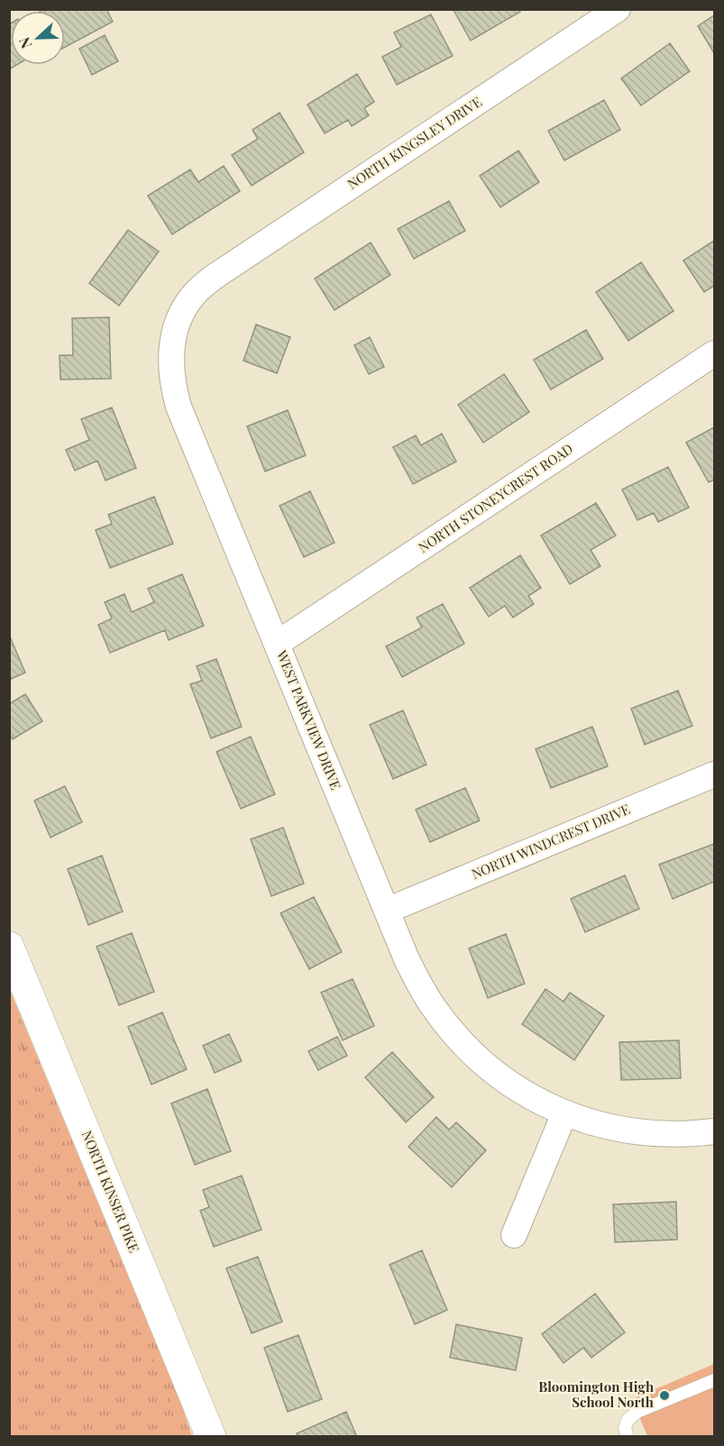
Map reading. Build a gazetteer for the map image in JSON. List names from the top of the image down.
{
  "streets": {
    "street": [
      "NORTH KINGSLEY DRIVE",
      "NORTH STONEYCREST ROAD",
      "WEST PARKVIEW DRIVE",
      "NORTH WINDCREST DRIVE",
      "NORTH KINSER PIKE"
    ]
  },
  "crossings": [
    ["NORTH KINGSLEY DRIVE", "WEST PARKVIEW DRIVE"],
    ["NORTH STONEYCREST ROAD", "WEST PARKVIEW DRIVE"],
    ["WEST PARKVIEW DRIVE", "NORTH WINDCREST DRIVE"]
  ],
  "places": ["Bloomington High School North"],
  "north": "left"
}
